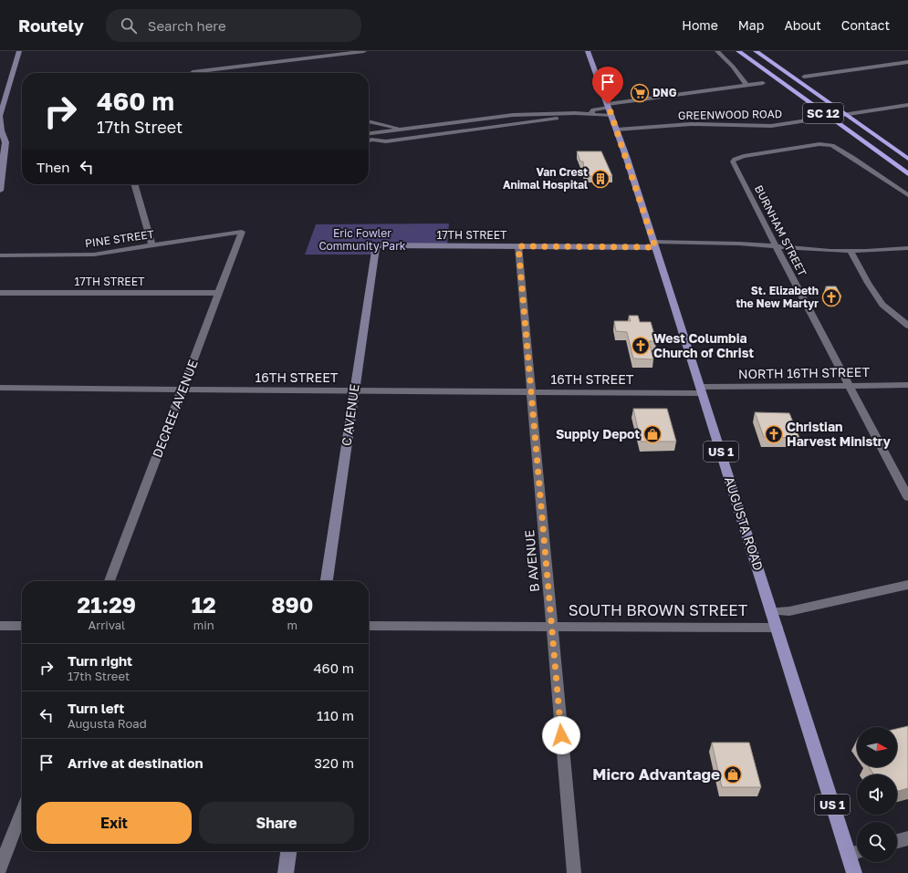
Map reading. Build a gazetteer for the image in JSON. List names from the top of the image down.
{
  "streets": {
    "highway": ["SC 12"],
    "main road": ["US 1", "AUGUSTA ROAD"],
    "street": [
      "GREENWOOD ROAD",
      "BURNHAM STREET",
      "17TH STREET",
      "PINE STREET",
      "NORTH 16TH STREET",
      "16TH STREET",
      "DECREE AVENUE",
      "C AVENUE",
      "B AVENUE",
      "SOUTH BROWN STREET"
    ]
  },
  "crossings": [
    ["SC 12", "GREENWOOD ROAD"],
    ["GREENWOOD ROAD", "AUGUSTA ROAD"],
    ["BURNHAM STREET", "NORTH 16TH STREET"],
    ["17TH STREET", "DECREE AVENUE"],
    ["17TH STREET", "C AVENUE"],
    ["17TH STREET", "AUGUSTA ROAD"],
    ["17TH STREET", "B AVENUE"],
    ["PINE STREET", "DECREE AVENUE"],
    ["NORTH 16TH STREET", "16TH STREET"],
    ["NORTH 16TH STREET", "AUGUSTA ROAD"],
    ["16TH STREET", "DECREE AVENUE"],
    ["16TH STREET", "C AVENUE"],
    ["16TH STREET", "AUGUSTA ROAD"],
    ["16TH STREET", "B AVENUE"],
    ["AUGUSTA ROAD", "SOUTH BROWN STREET"],
    ["B AVENUE", "SOUTH BROWN STREET"]
  ],
  "parks": ["Eric Fowler Community Park"],
  "places": {
    "supermarket": ["DNG"],
    "building": ["Van Crest Animal Hospital"],
    "church": ["St. Elizabeth the New Martyr", "West Columbia Church of Christ", "Christian Harvest Ministry"],
    "shop": ["Supply Depot", "Micro Advantage"]
  },
  "north": "right",
  "page": {
    "header": "Routely",
    "search": "Search here",
    "nav": [
      "Home",
      "Map",
      "About",
      "Contact"
    ],
    "turn": ["460 m", "17th Street"],
    "then": "Then",
    "eta": [
      "21:29",
      "Arrival",
      "12",
      "min",
      "890",
      "m"
    ],
    "list": [
      {
        "name": "Turn right",
        "note": "17th Street",
        "value": "460 m"
      },
      {
        "name": "Turn left",
        "note": "Augusta Road",
        "value": "110 m"
      },
      {
        "name": "Arrive at destination",
        "value": "320 m"
      }
    ],
    "buttons": ["Exit", "Share"]
  }
}
